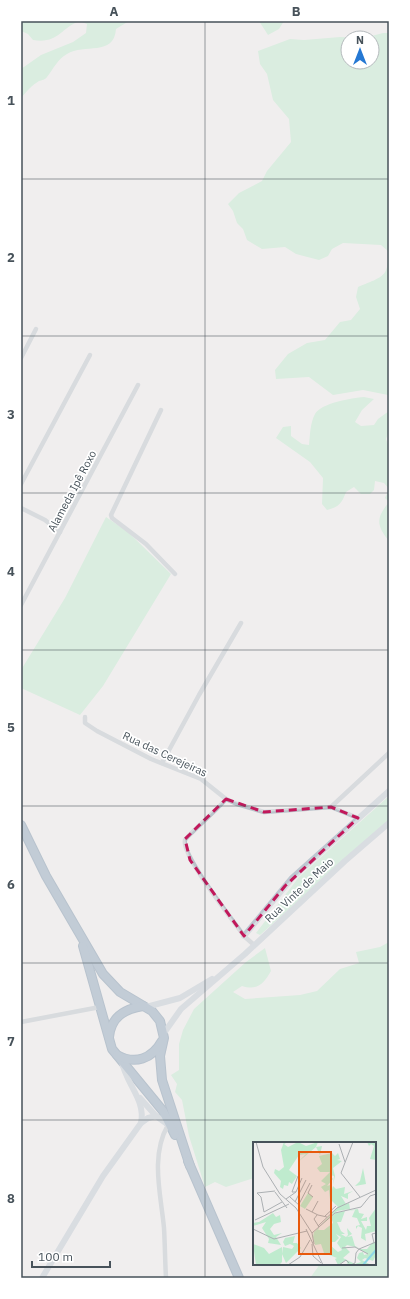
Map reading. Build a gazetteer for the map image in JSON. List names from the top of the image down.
{
  "streets": {
    "street": ["Alameda Ipê Roxo", "Rua das Cerejeiras", "Rua Vinte de Maio"]
  },
  "scale_bar": "100 m",
  "north": "top",
  "grid": {
    "columns": ["A", "B"],
    "rows": [
      "1",
      "2",
      "3",
      "4",
      "5",
      "6",
      "7",
      "8"
    ]
  }
}
